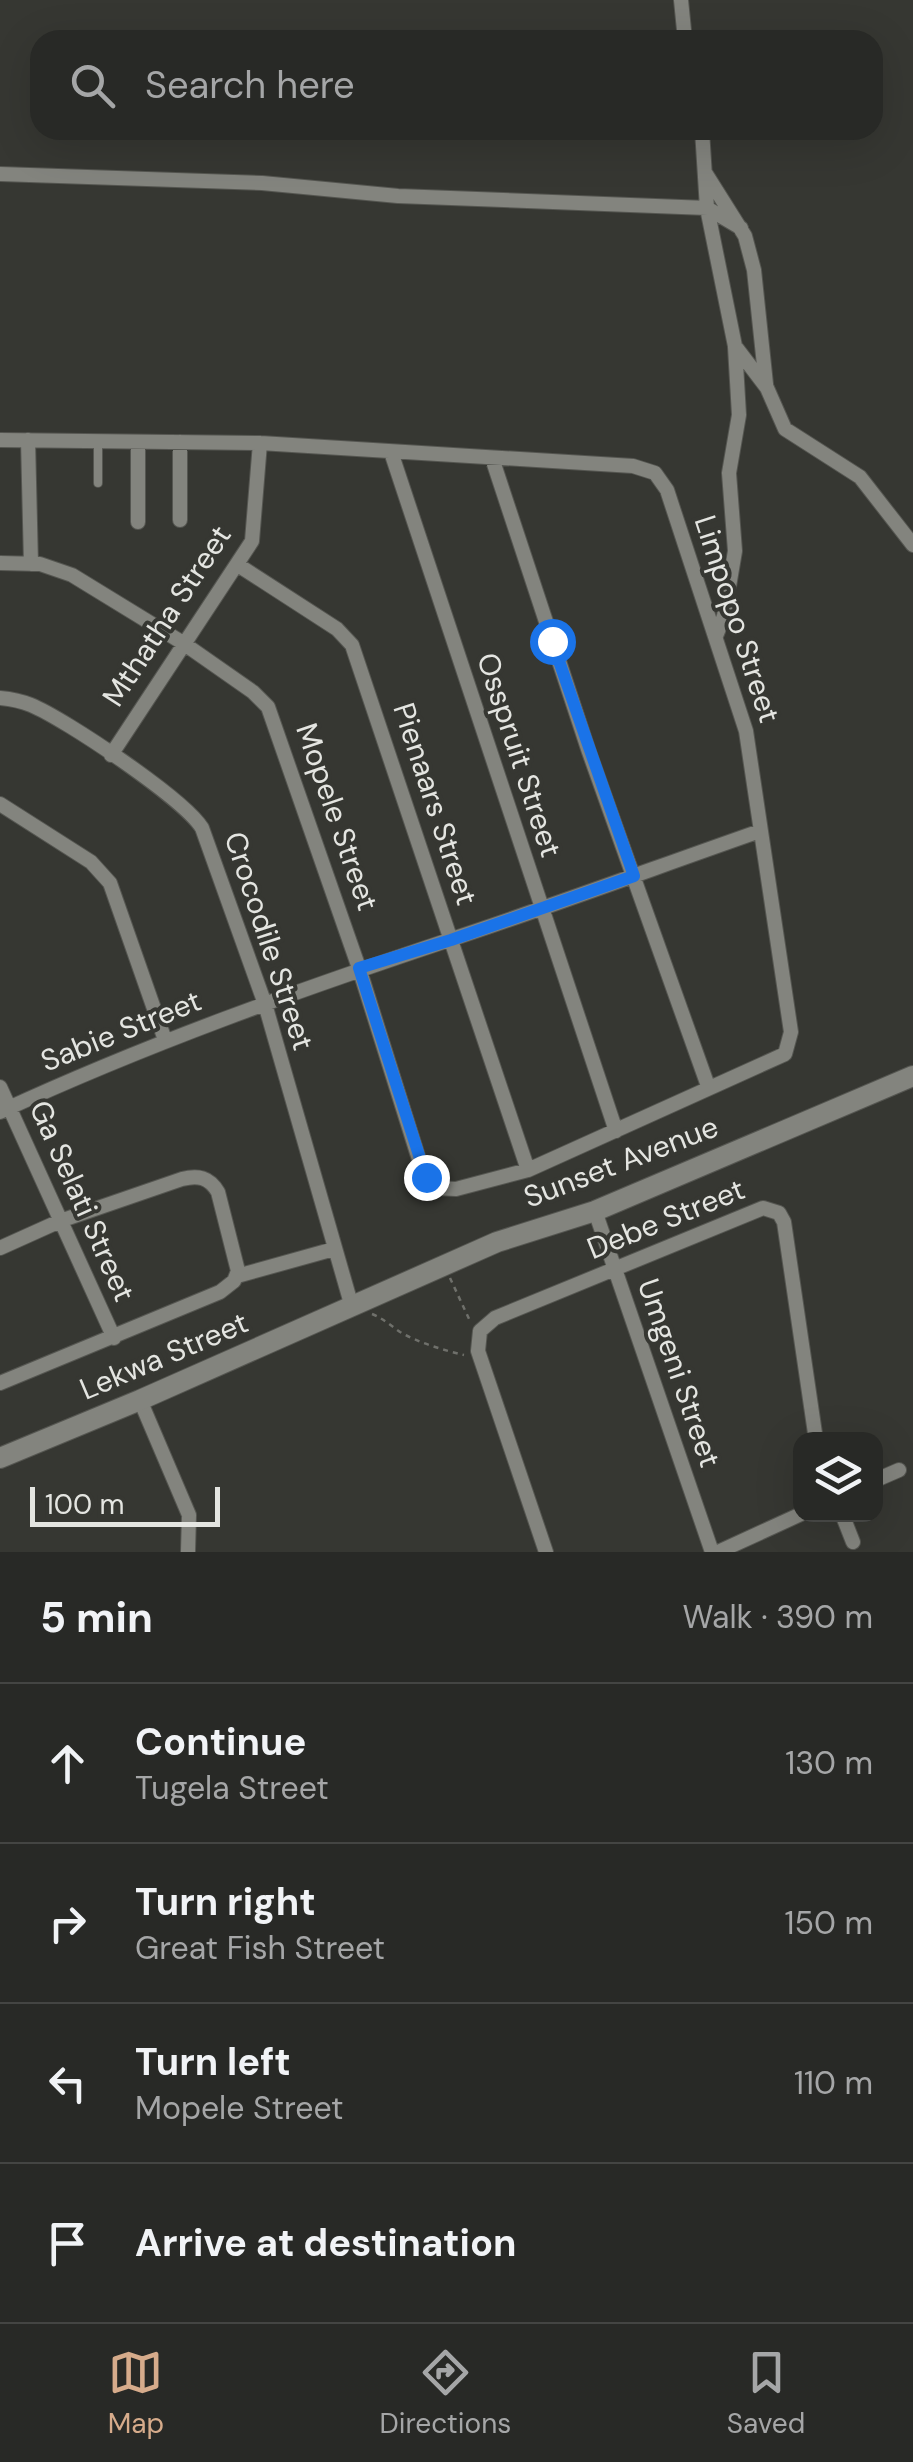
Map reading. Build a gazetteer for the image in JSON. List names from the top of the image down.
{
  "streets": {
    "street": [
      "Mthatha Street",
      "Limpopo Street",
      "Osspruit Street",
      "Pienaars Street",
      "Mopele Street",
      "Crocodile Street",
      "Sabie Street",
      "Sunset Avenue",
      "Ga Selati Street",
      "Debe Street",
      "Lekwa Street",
      "Umgeni Street"
    ]
  },
  "crossings": [
    ["Mthatha Street", "Limpopo Street"],
    ["Mthatha Street", "Pienaars Street"],
    ["Mthatha Street", "Mopele Street"],
    ["Mthatha Street", "Crocodile Street"],
    ["Limpopo Street", "Osspruit Street"],
    ["Limpopo Street", "Pienaars Street"],
    ["Limpopo Street", "Mopele Street"],
    ["Limpopo Street", "Sabie Street"],
    ["Osspruit Street", "Sabie Street"],
    ["Pienaars Street", "Sabie Street"],
    ["Mopele Street", "Sabie Street"],
    ["Crocodile Street", "Sabie Street"],
    ["Crocodile Street", "Sunset Avenue"],
    ["Crocodile Street", "Lekwa Street"],
    ["Sabie Street", "Ga Selati Street"],
    ["Sunset Avenue", "Lekwa Street"],
    ["Sunset Avenue", "Umgeni Street"],
    ["Debe Street", "Umgeni Street"]
  ],
  "scale_bar": "100 m",
  "page": {
    "search": "Search here",
    "scale": "100 m",
    "heading": ["5 min", "Walk · 390 m"],
    "list": [
      ["Continue", "Tugela Street", "130 m"],
      ["Turn right", "Great Fish Street", "150 m"],
      ["Turn left", "Mopele Street", "110 m"],
      "Arrive at destination"
    ],
    "nav": ["Map", "Directions", "Saved"]
  }
}
